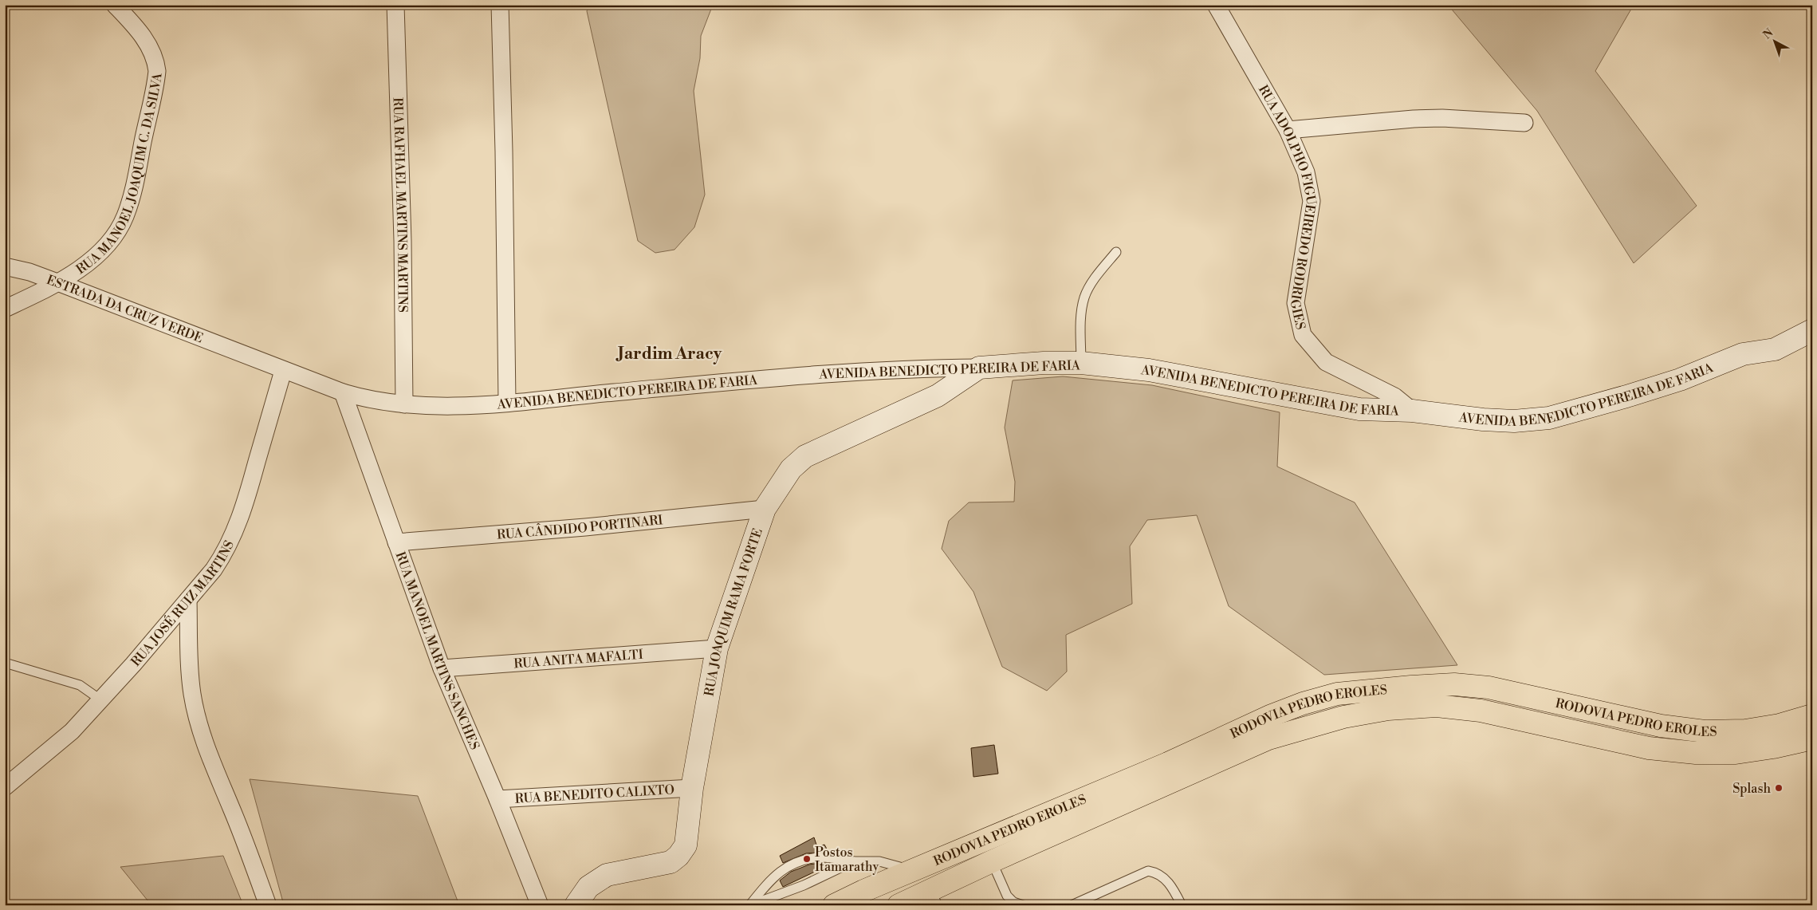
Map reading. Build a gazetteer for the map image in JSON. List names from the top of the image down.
{
  "streets": {
    "highway": ["RODOVIA PEDRO EROLES"],
    "main road": ["AVENIDA BENEDICTO PEREIRA DE FARIA", "RUA JOAQUIM RAMA FORTE"],
    "street": [
      "RUA MANOEL JOAQUIM C. DA SILVA",
      "RUA RAFHAEL MARTINS MARTINS",
      "RUA ADOLPHO FIGUEIREDO RODRIGIES",
      "ESTRADA DA CRUZ VERDE",
      "RUA CÂNDIDO PORTINARI",
      "RUA JOSÉ RUIZ MARTINS",
      "RUA MANOEL MARTINS SANCHES",
      "RUA ANITA MAFALTI",
      "RUA BENEDITO CALIXTO"
    ]
  },
  "crossings": [
    ["RUA MANOEL JOAQUIM C. DA SILVA", "ESTRADA DA CRUZ VERDE"],
    ["RUA RAFHAEL MARTINS MARTINS", "AVENIDA BENEDICTO PEREIRA DE FARIA"],
    ["RUA ADOLPHO FIGUEIREDO RODRIGIES", "AVENIDA BENEDICTO PEREIRA DE FARIA"],
    ["ESTRADA DA CRUZ VERDE", "AVENIDA BENEDICTO PEREIRA DE FARIA"],
    ["AVENIDA BENEDICTO PEREIRA DE FARIA", "RUA JOSÉ RUIZ MARTINS"],
    ["AVENIDA BENEDICTO PEREIRA DE FARIA", "RUA JOAQUIM RAMA FORTE"],
    ["AVENIDA BENEDICTO PEREIRA DE FARIA", "RUA MANOEL MARTINS SANCHES"],
    ["RUA CÂNDIDO PORTINARI", "RUA JOAQUIM RAMA FORTE"],
    ["RUA CÂNDIDO PORTINARI", "RUA MANOEL MARTINS SANCHES"],
    ["RUA JOAQUIM RAMA FORTE", "RUA ANITA MAFALTI"],
    ["RUA JOAQUIM RAMA FORTE", "RUA BENEDITO CALIXTO"],
    ["RUA MANOEL MARTINS SANCHES", "RUA ANITA MAFALTI"],
    ["RUA MANOEL MARTINS SANCHES", "RUA BENEDITO CALIXTO"]
  ],
  "districts": ["Jardim Aracy"],
  "places": ["Splash", "Postos Itamarathy"],
  "north": "top left"
}
